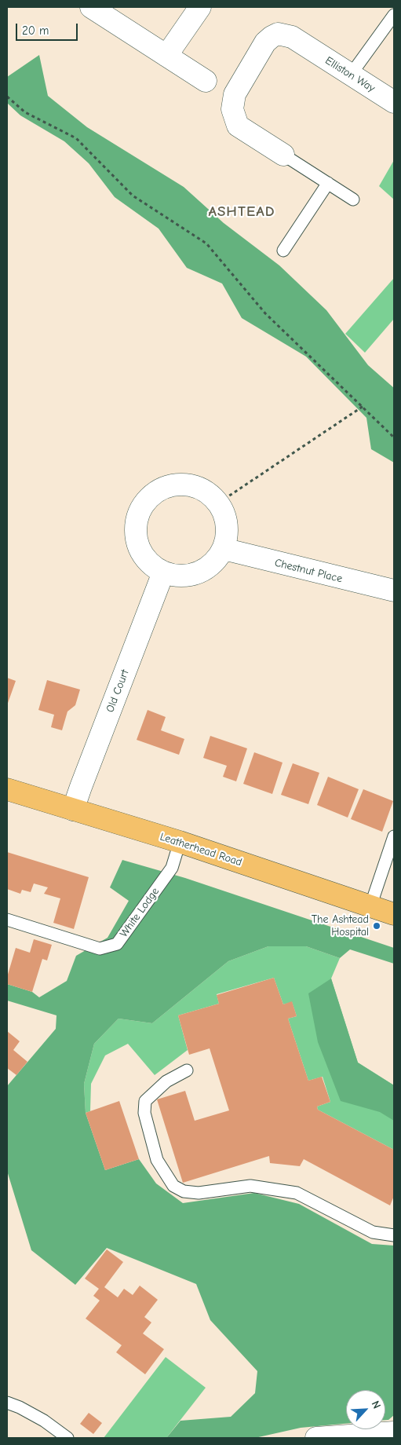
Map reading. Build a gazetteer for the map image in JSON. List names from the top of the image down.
{
  "streets": {
    "highway": ["Leatherhead Road"],
    "street": ["Elliston Way", "Chestnut Place", "Old Court"],
    "lane": ["White Lodge"]
  },
  "crossings": [
    ["Chestnut Place", "Old Court"],
    ["Old Court", "Leatherhead Road"],
    ["Leatherhead Road", "White Lodge"]
  ],
  "districts": ["ASHTEAD"],
  "places": ["The Ashtead Hospital"],
  "scale_bar": "20 m",
  "north": "top right"
}
